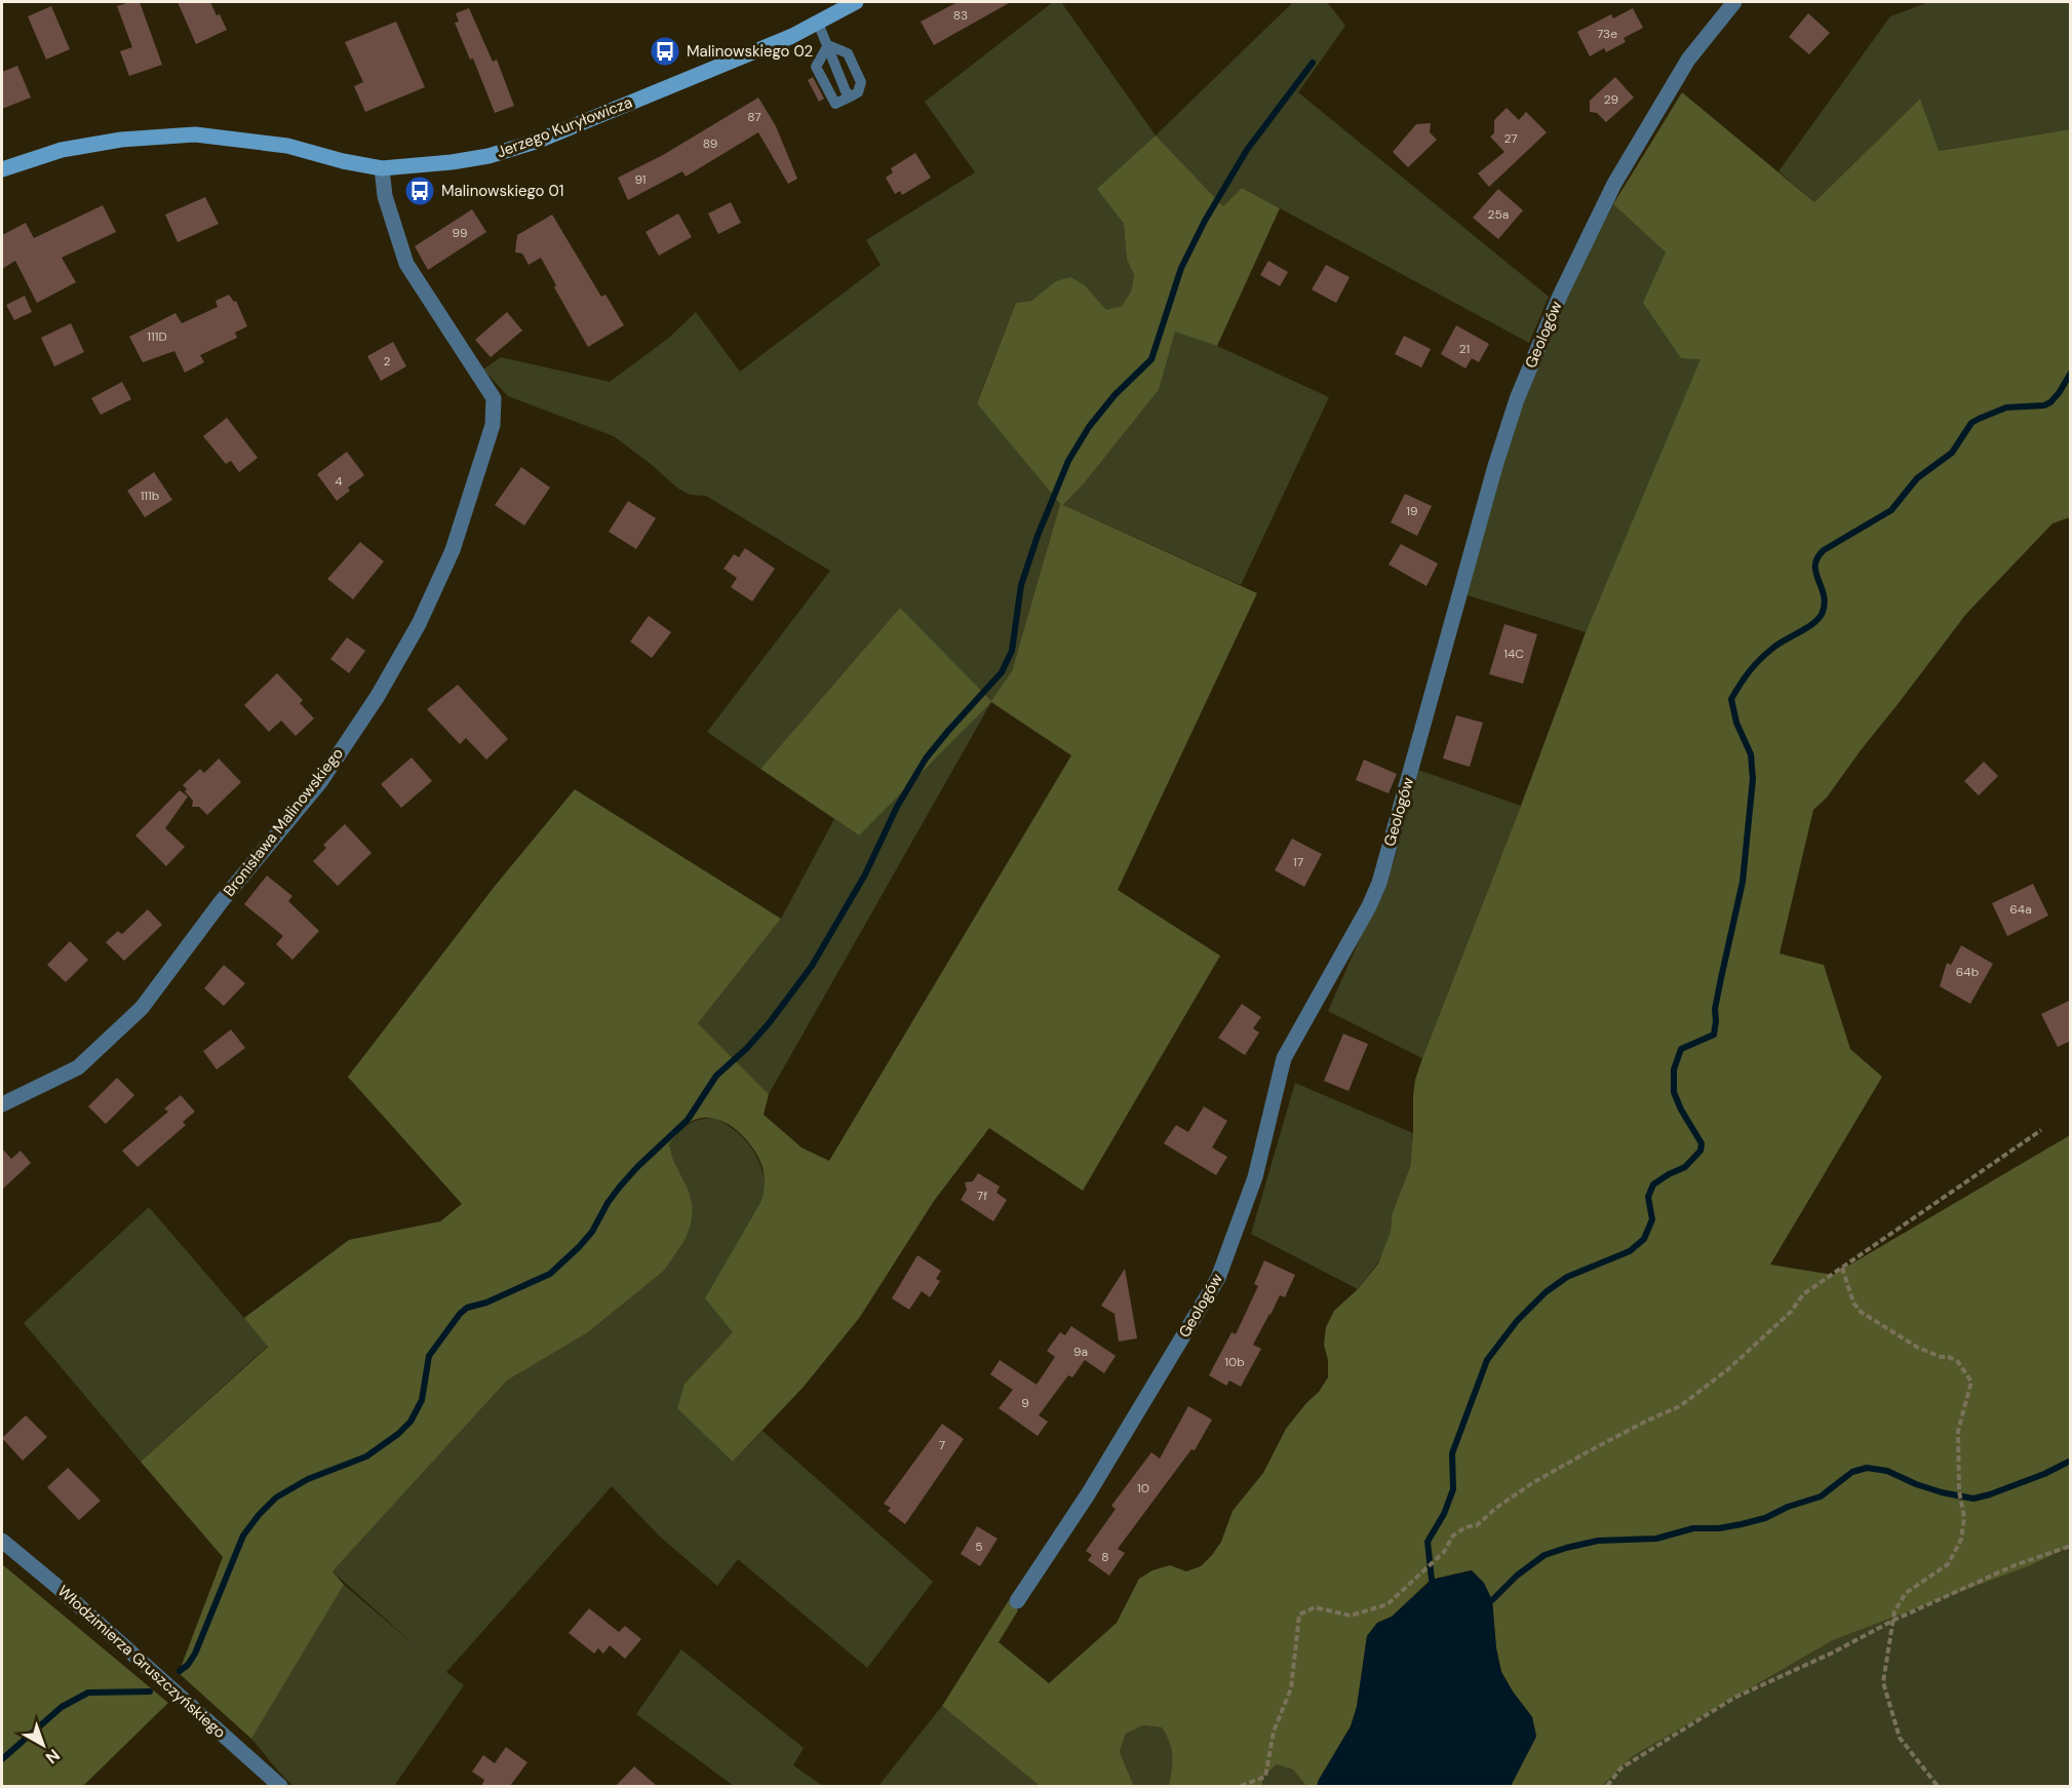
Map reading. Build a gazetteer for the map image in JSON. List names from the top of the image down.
{
  "streets": {
    "street": [
      "Jerzego Kuryłowicza",
      "Geologów",
      "Bronisława Malinowskiego",
      "Włodzimierza Gruszczyńskiego"
    ]
  },
  "crossings": [
    ["Jerzego Kuryłowicza", "Bronisława Malinowskiego"]
  ],
  "places": {
    "bus stop": ["Malinowskiego 02", "Malinowskiego 01"]
  },
  "house_numbers": [
    "83",
    "73e",
    "29",
    "87",
    "27",
    "89",
    "91",
    "25a",
    "99",
    "111D",
    "21",
    "2",
    "4",
    "111b",
    "19",
    "14C",
    "17",
    "64a",
    "64b",
    "7f",
    "9a",
    "10b",
    "9",
    "7",
    "10",
    "5",
    "8"
  ],
  "north": "bottom right"
}
